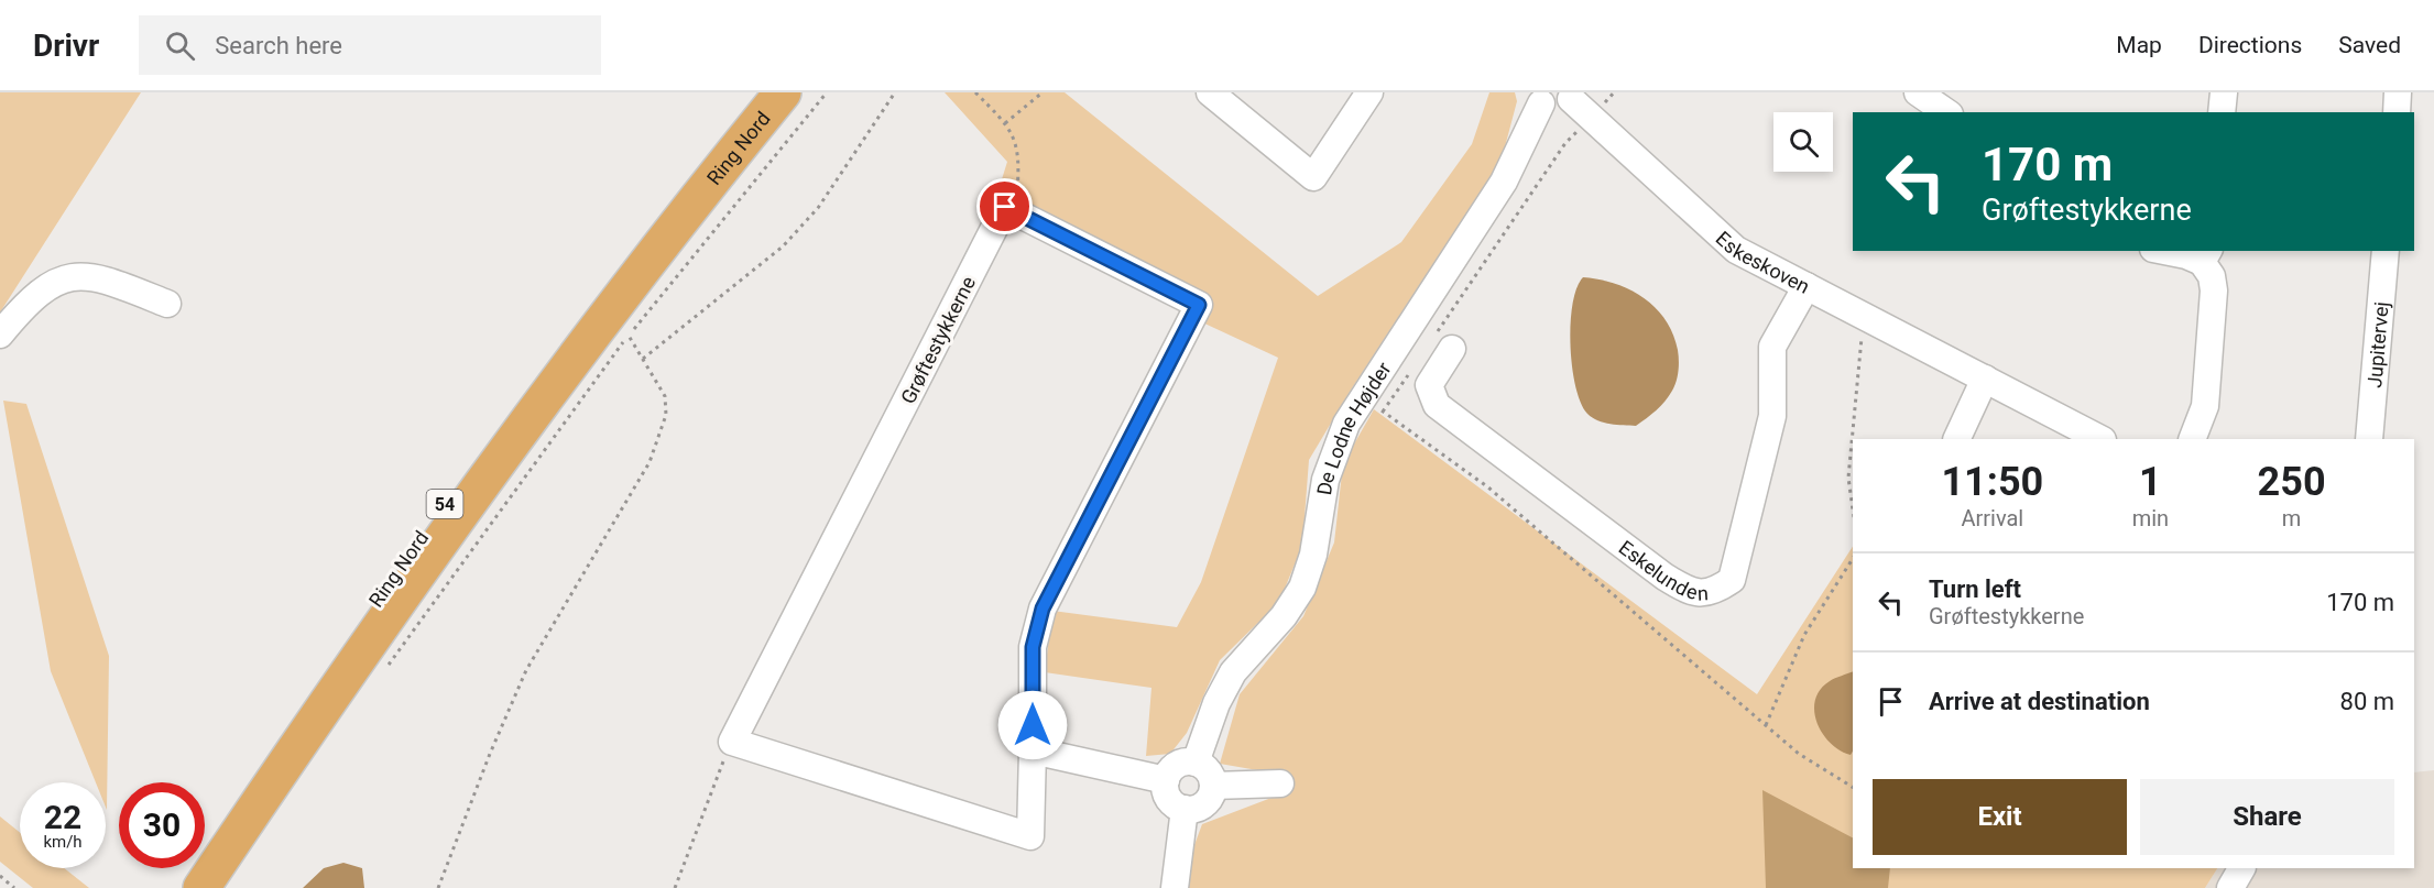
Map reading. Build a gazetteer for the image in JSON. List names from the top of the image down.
{
  "streets": {
    "highway": ["Ring Nord", "54"],
    "street": [
      "Eskeskoven",
      "Grøftestykkerne",
      "Jupitervej",
      "De Lodne Højder",
      "Eskelunden"
    ]
  },
  "crossings": [
    ["Eskeskoven", "Eskelunden"]
  ],
  "page": {
    "header": "Drivr",
    "search": "Search here",
    "nav": ["Map", "Directions", "Saved"],
    "turn": ["170 m", "Grøftestykkerne"],
    "eta": [
      "11:50",
      "Arrival",
      "1",
      "min",
      "250",
      "m"
    ],
    "list": [
      {
        "name": "Turn left",
        "note": "Grøftestykkerne",
        "value": "170 m"
      },
      {
        "name": "Arrive at destination",
        "value": "80 m"
      }
    ],
    "buttons": ["Exit", "Share"],
    "speed": "22 km/h",
    "limit": "30"
  }
}
